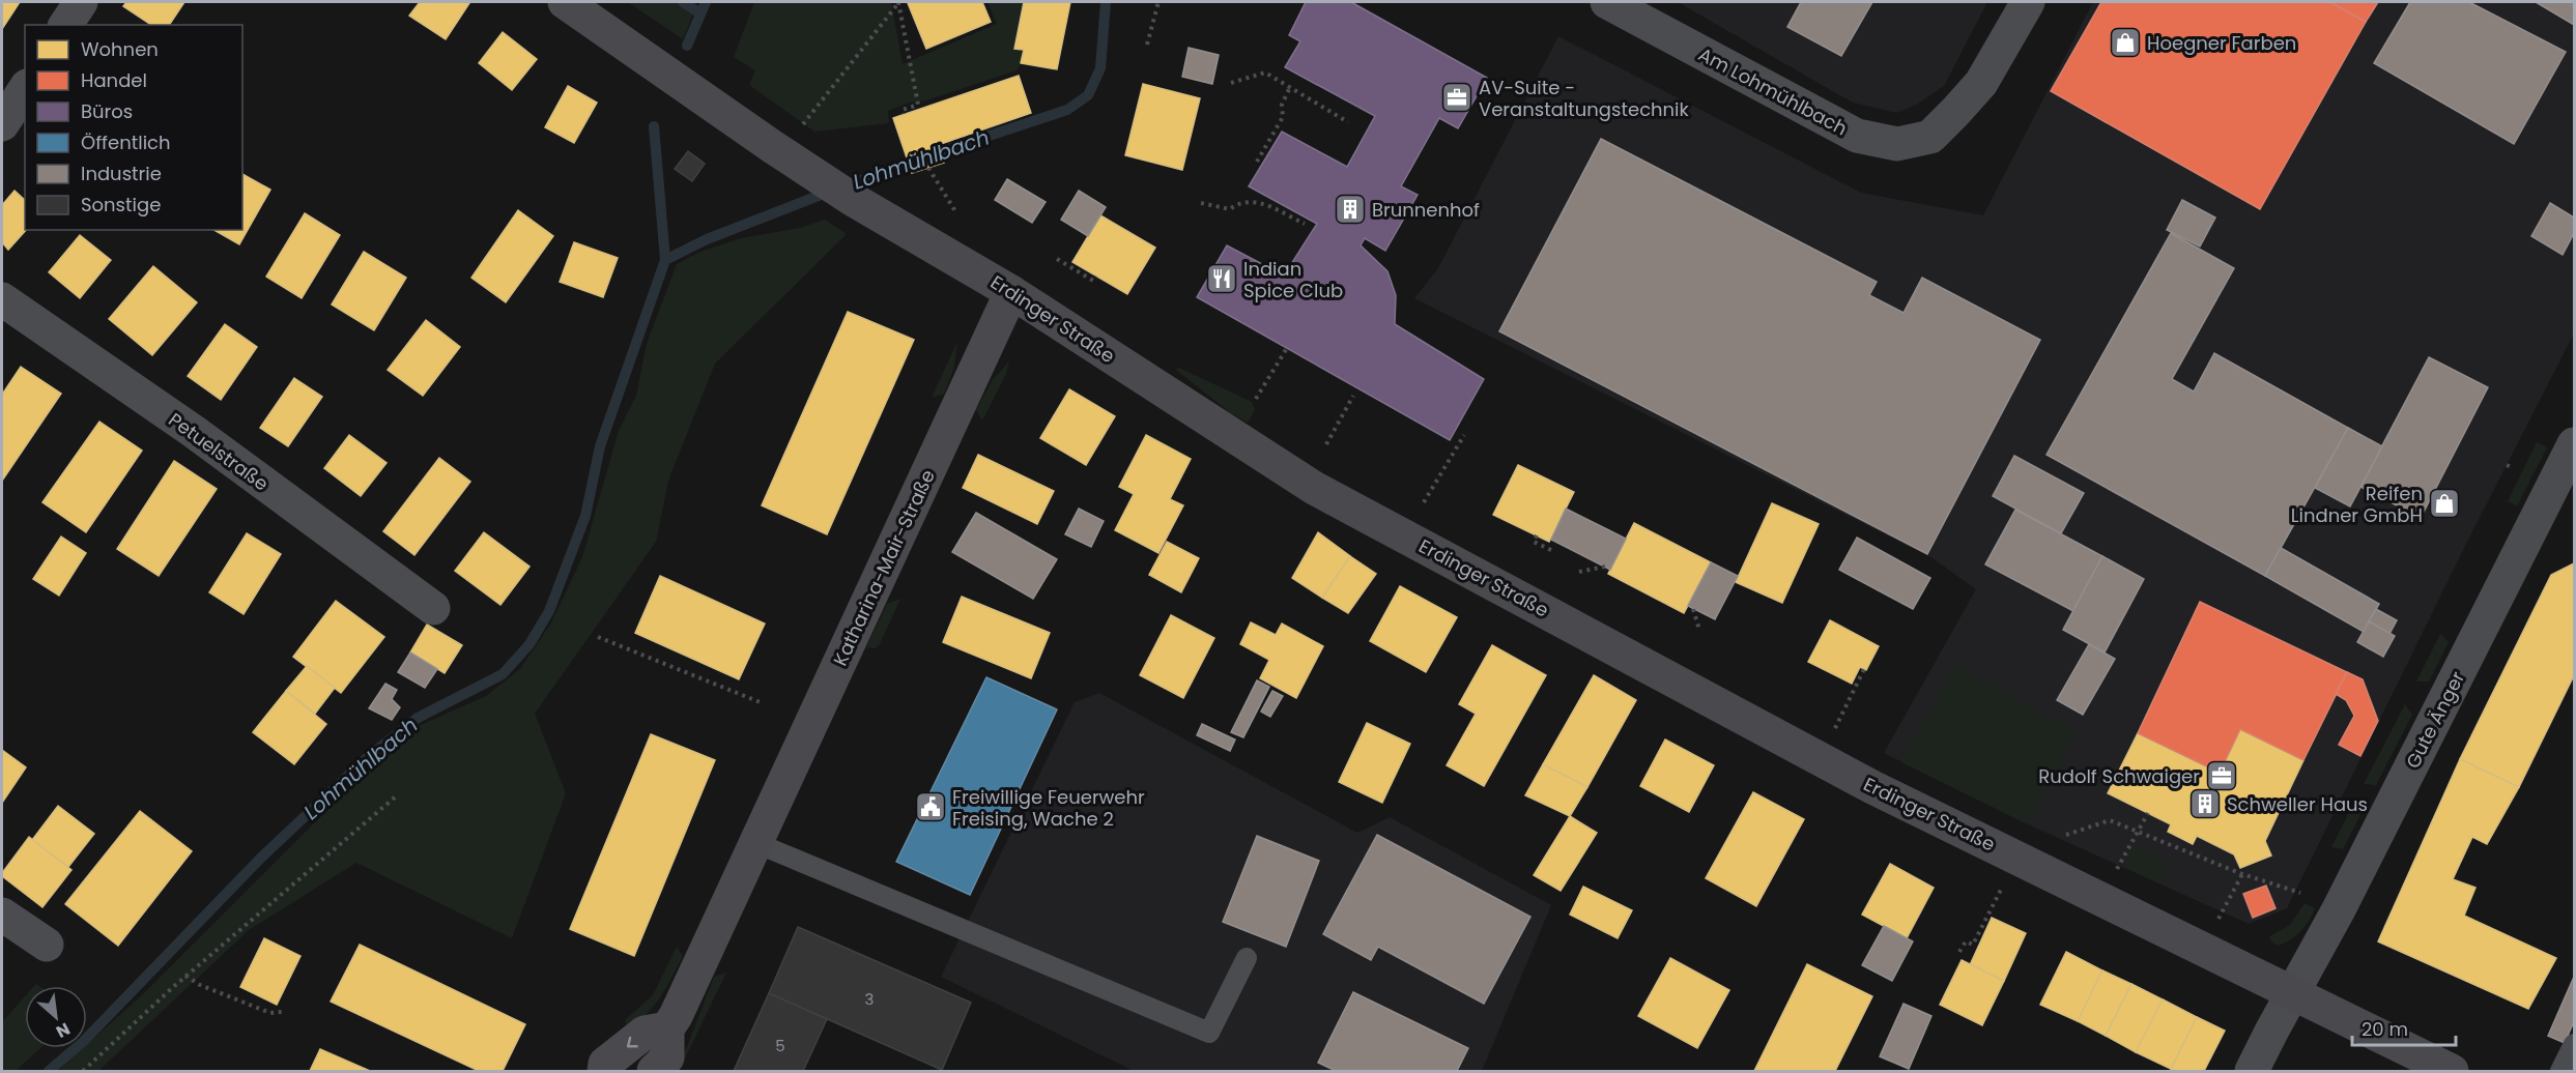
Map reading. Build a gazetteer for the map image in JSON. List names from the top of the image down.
{
  "streets": {
    "street": [
      "Am Lohmühlbach",
      "Erdinger Straße",
      "Petuelstraße",
      "Katharina-Mair-Straße",
      "Gute Änger"
    ]
  },
  "crossings": [
    ["Erdinger Straße", "Katharina-Mair-Straße"],
    ["Erdinger Straße", "Gute Änger"]
  ],
  "water": ["Lohmühlbach"],
  "places": {
    "shop": ["Hoegner Farben", "Reifen Lindner GmbH"],
    "office": ["AV-Suite - Veranstaltungstechnik", "Rudolf Schwaiger"],
    "building": ["Brunnenhof", "Schweller Haus"],
    "restaurant": ["Indian Spice Club"],
    "public building": ["Freiwillige Feuerwehr Freising, Wache 2"]
  },
  "house_numbers": ["3", "5"],
  "legend": [
    "Wohnen",
    "Handel",
    "Büros",
    "Öffentlich",
    "Industrie",
    "Sonstige"
  ],
  "scale_bar": "20 m",
  "north": "bottom right"
}
